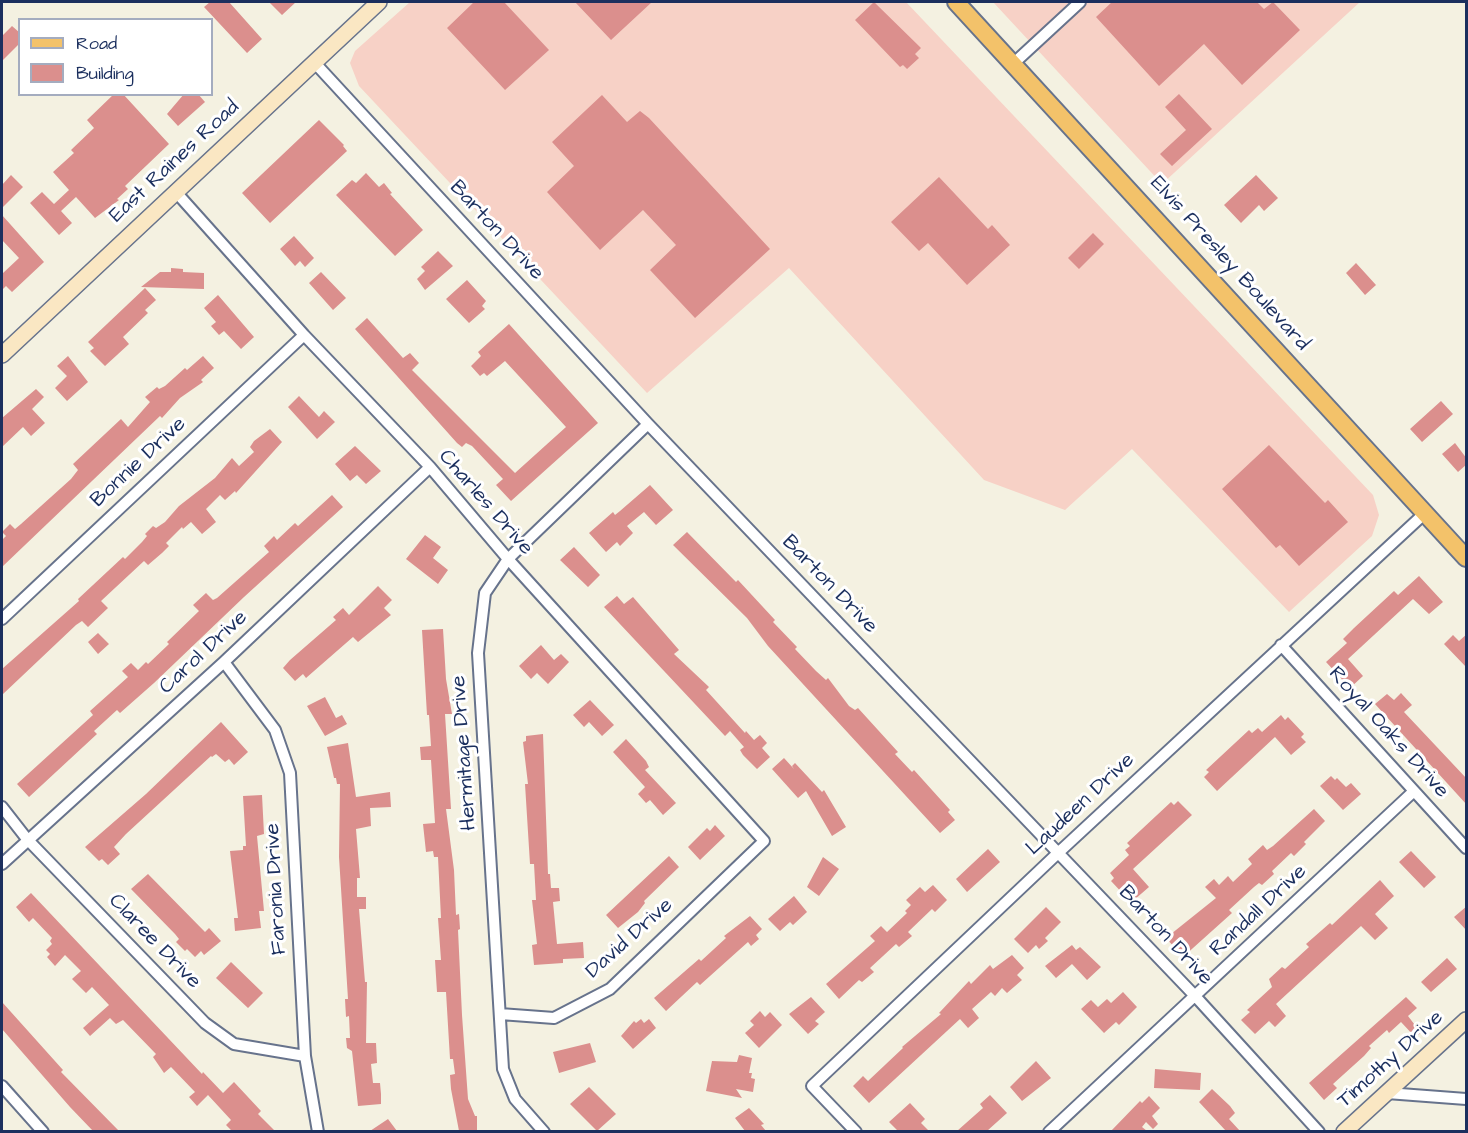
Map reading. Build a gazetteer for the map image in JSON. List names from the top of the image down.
{
  "streets": {
    "main road": ["East Raines Road", "Elvis Presley Boulevard", "Timothy Drive"],
    "street": [
      "Barton Drive",
      "Bonnie Drive",
      "Charles Drive",
      "Carol Drive",
      "Royal Oaks Drive",
      "Hermitage Drive",
      "Laudeen Drive",
      "Faronia Drive",
      "Randall Drive",
      "David Drive",
      "Claree Drive"
    ]
  },
  "crossings": [
    ["East Raines Road", "Barton Drive"],
    ["East Raines Road", "Charles Drive"],
    ["Barton Drive", "Hermitage Drive"],
    ["Barton Drive", "Laudeen Drive"],
    ["Barton Drive", "Randall Drive"],
    ["Elvis Presley Boulevard", "Laudeen Drive"],
    ["Bonnie Drive", "Charles Drive"],
    ["Charles Drive", "Carol Drive"],
    ["Charles Drive", "Hermitage Drive"],
    ["Charles Drive", "David Drive"],
    ["Carol Drive", "Faronia Drive"],
    ["Carol Drive", "Claree Drive"],
    ["Royal Oaks Drive", "Laudeen Drive"],
    ["Royal Oaks Drive", "Randall Drive"],
    ["Hermitage Drive", "David Drive"],
    ["Faronia Drive", "Claree Drive"]
  ],
  "legend": ["Road", "Building"]
}
